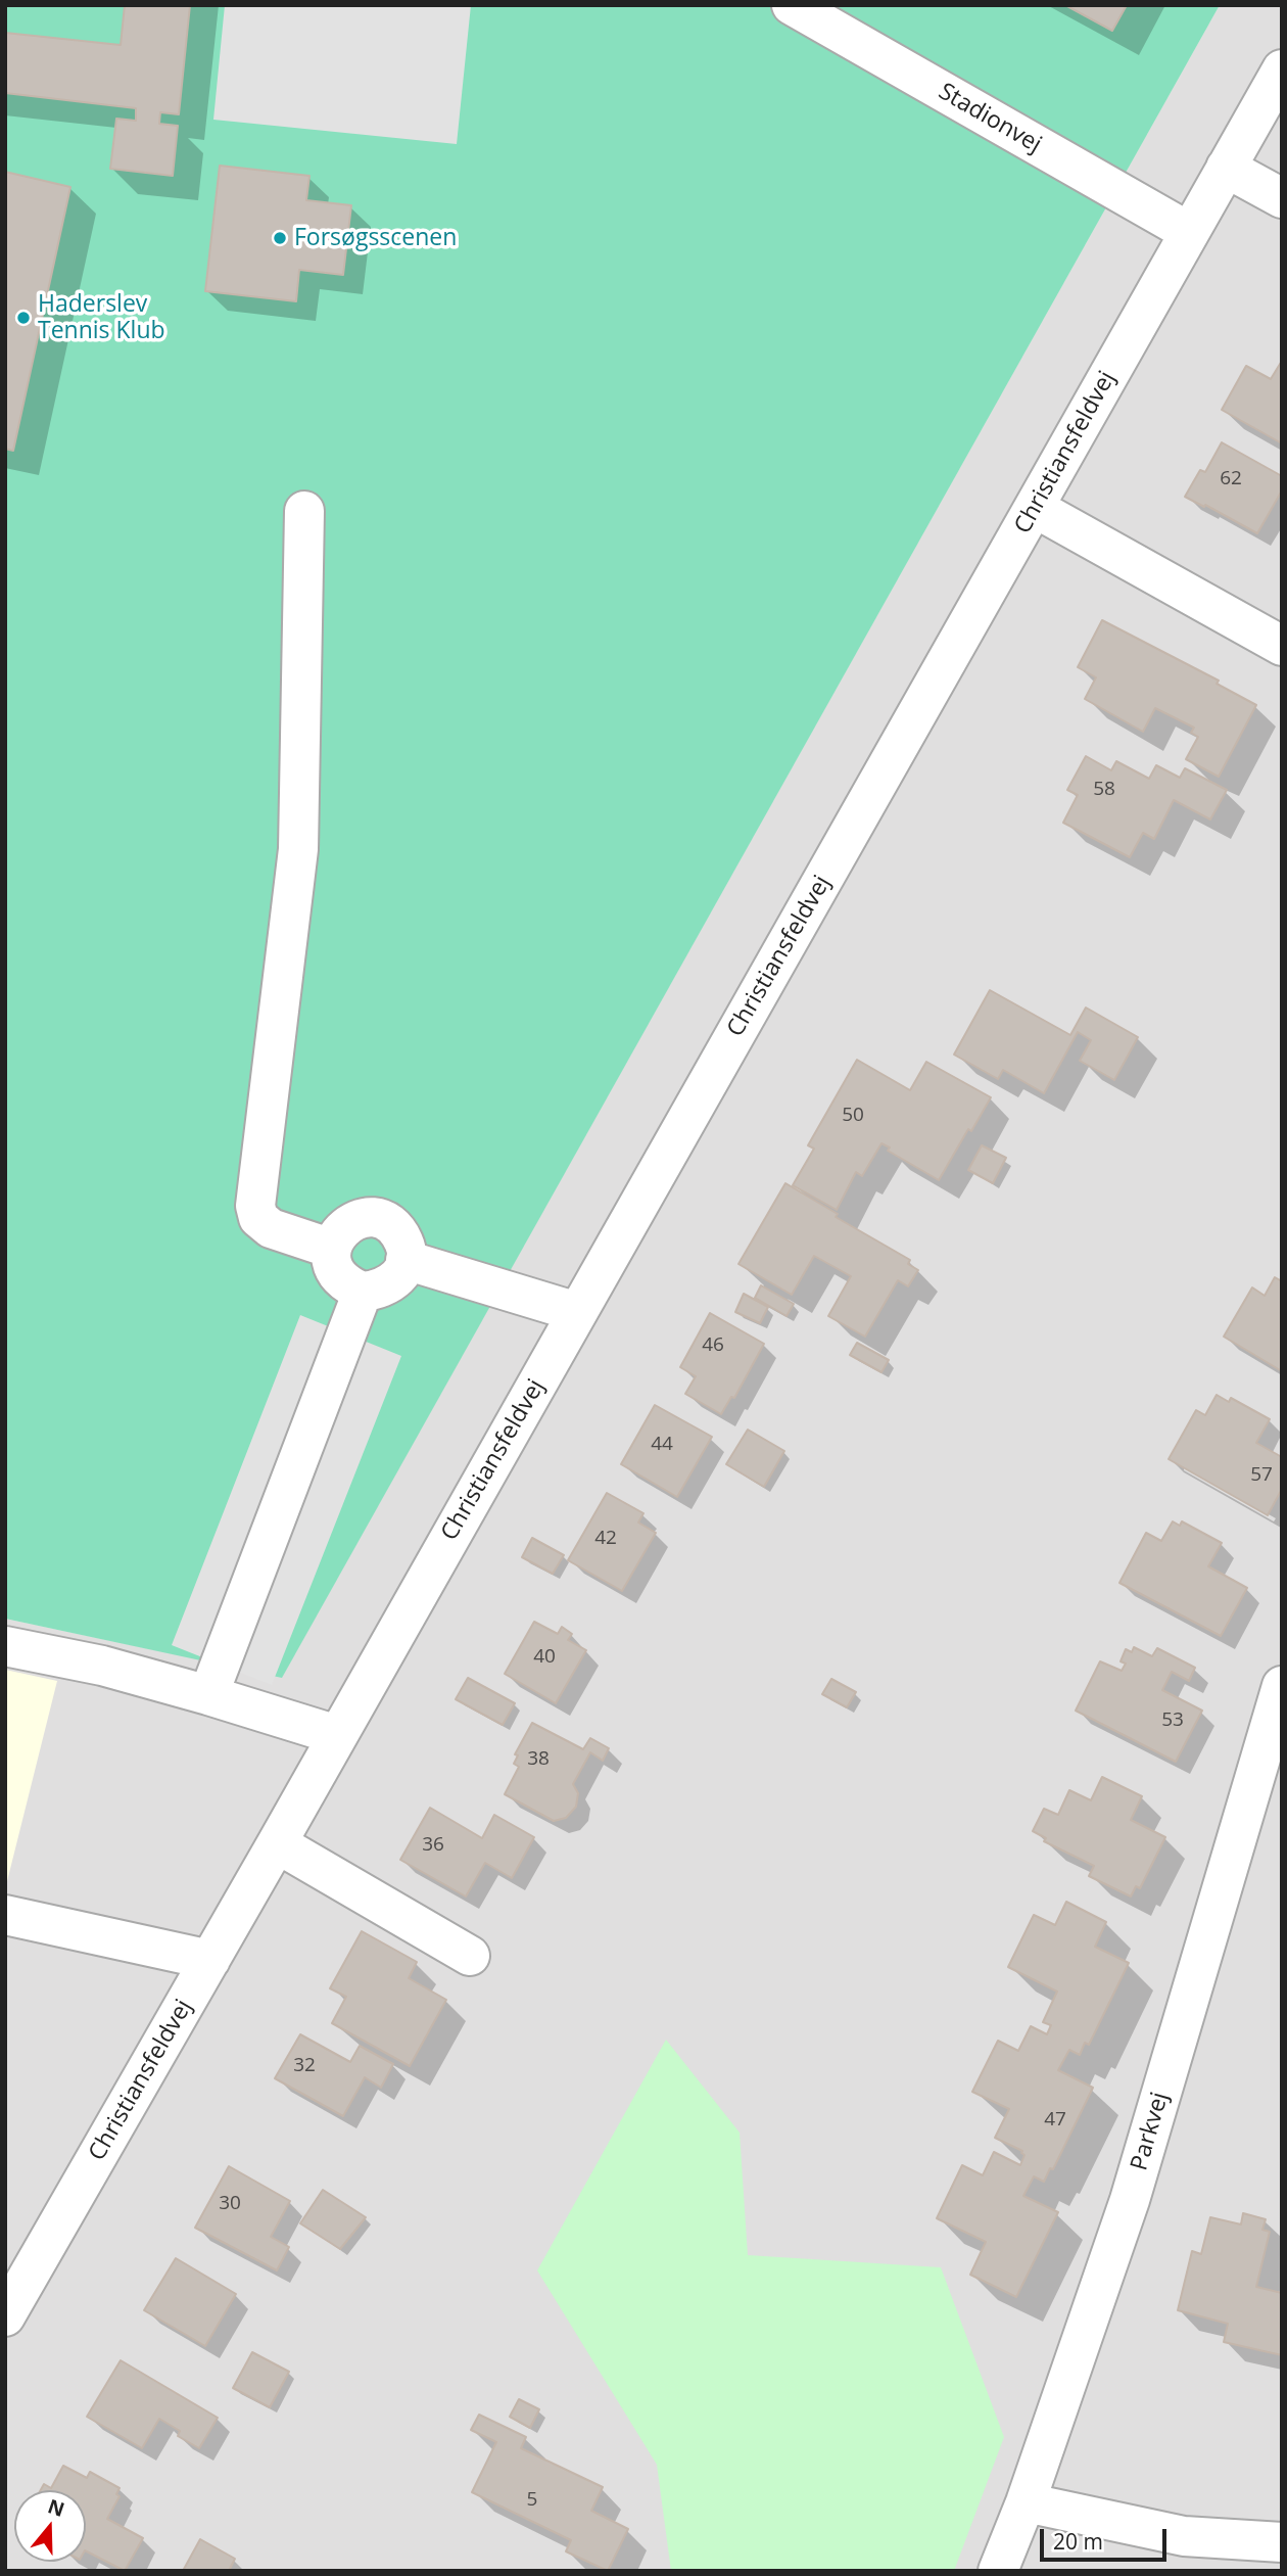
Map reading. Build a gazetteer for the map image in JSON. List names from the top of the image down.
{
  "streets": {
    "street": ["Stadionvej", "Christiansfeldvej", "Parkvej"]
  },
  "crossings": [
    ["Stadionvej", "Christiansfeldvej"]
  ],
  "places": ["Forsøgsscenen", "Haderslev Tennis Klub"],
  "house_numbers": [
    "62",
    "58",
    "50",
    "46",
    "44",
    "57",
    "42",
    "40",
    "53",
    "38",
    "36",
    "32",
    "47",
    "30",
    "5"
  ],
  "scale_bar": "20 m",
  "north": "top"
}
